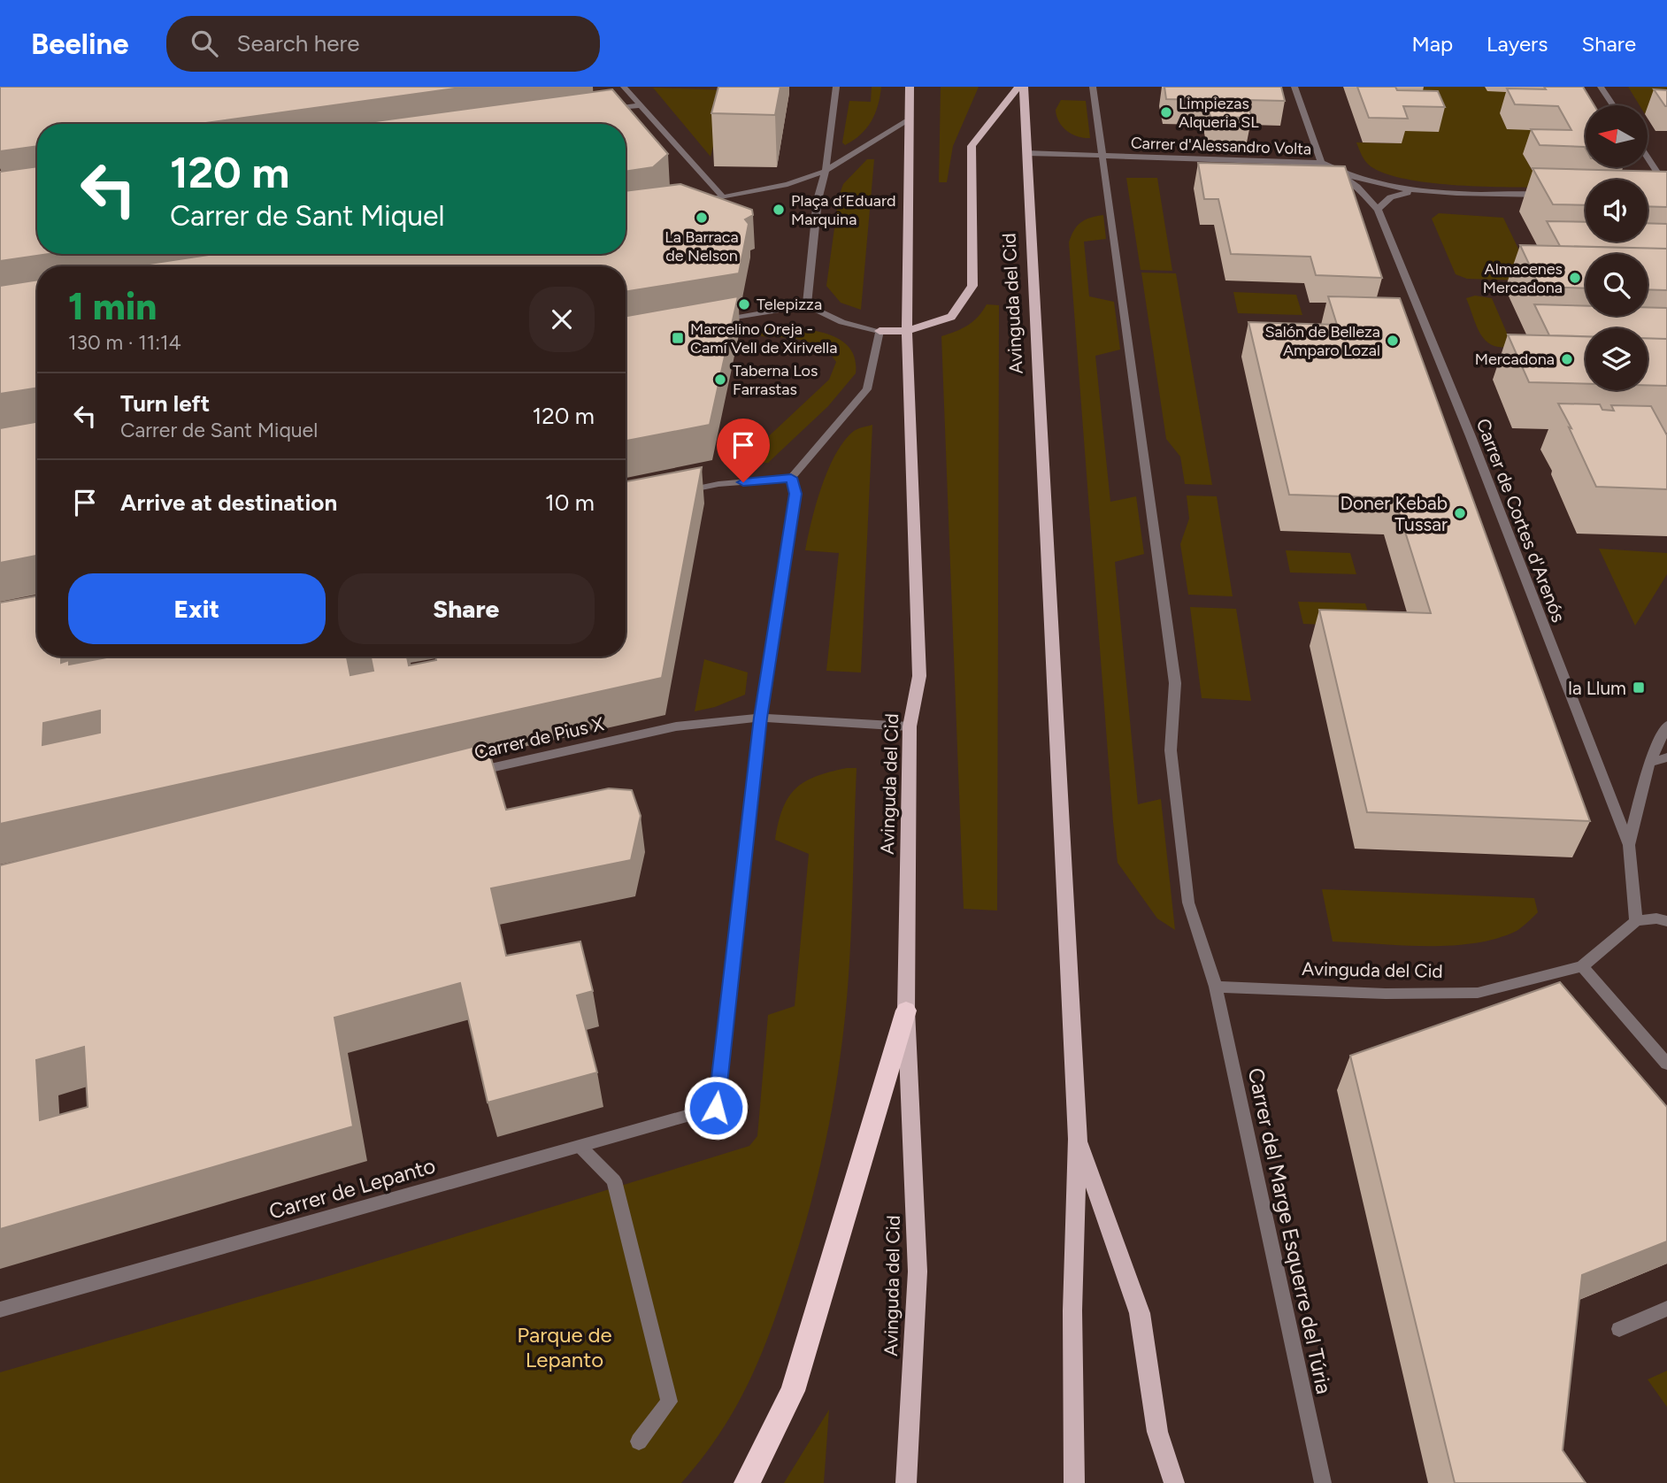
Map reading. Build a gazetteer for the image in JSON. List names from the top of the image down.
{
  "streets": {
    "main road": ["Avinguda del Cid"],
    "street": [
      "Carrer d'Alessandro Volta",
      "Carrer de Cortes d'Arenós",
      "Carrer de Pius X",
      "Carrer de Lepanto",
      "Carrer del Marge Esquerre del Túria"
    ]
  },
  "crossings": [
    ["Carrer d'Alessandro Volta", "Avinguda del Cid"],
    ["Carrer d'Alessandro Volta", "Carrer de Cortes d'Arenós"],
    ["Avinguda del Cid", "Carrer de Pius X"],
    ["Avinguda del Cid", "Carrer del Marge Esquerre del Túria"],
    ["Carrer de Pius X", "Carrer de Lepanto"]
  ],
  "parks": ["Parque de Lepanto"],
  "places": {
    "other": [
      "Limpiezas Alqueria SL",
      "Plaça d´Eduard Marquina",
      "La Barraca de Nelson",
      "Almacenes Mercadona",
      "Telepizza",
      "Salón de Belleza Amparo Lozal",
      "Mercadona",
      "Taberna Los Farrastas",
      "Doner Kebab Tussar"
    ],
    "transit": ["Marcelino Oreja - Camí Vell de Xirivella", "la Llum"]
  },
  "north": "left",
  "page": {
    "header": "Beeline",
    "search": "Search here",
    "nav": ["Map", "Layers", "Share"],
    "turn": ["120 m", "Carrer de Sant Miquel"],
    "heading": ["1 min", "130 m · 11:14"],
    "list": [
      {
        "name": "Turn left",
        "note": "Carrer de Sant Miquel",
        "value": "120 m"
      },
      {
        "name": "Arrive at destination",
        "value": "10 m"
      }
    ],
    "buttons": ["Exit", "Share"]
  }
}
